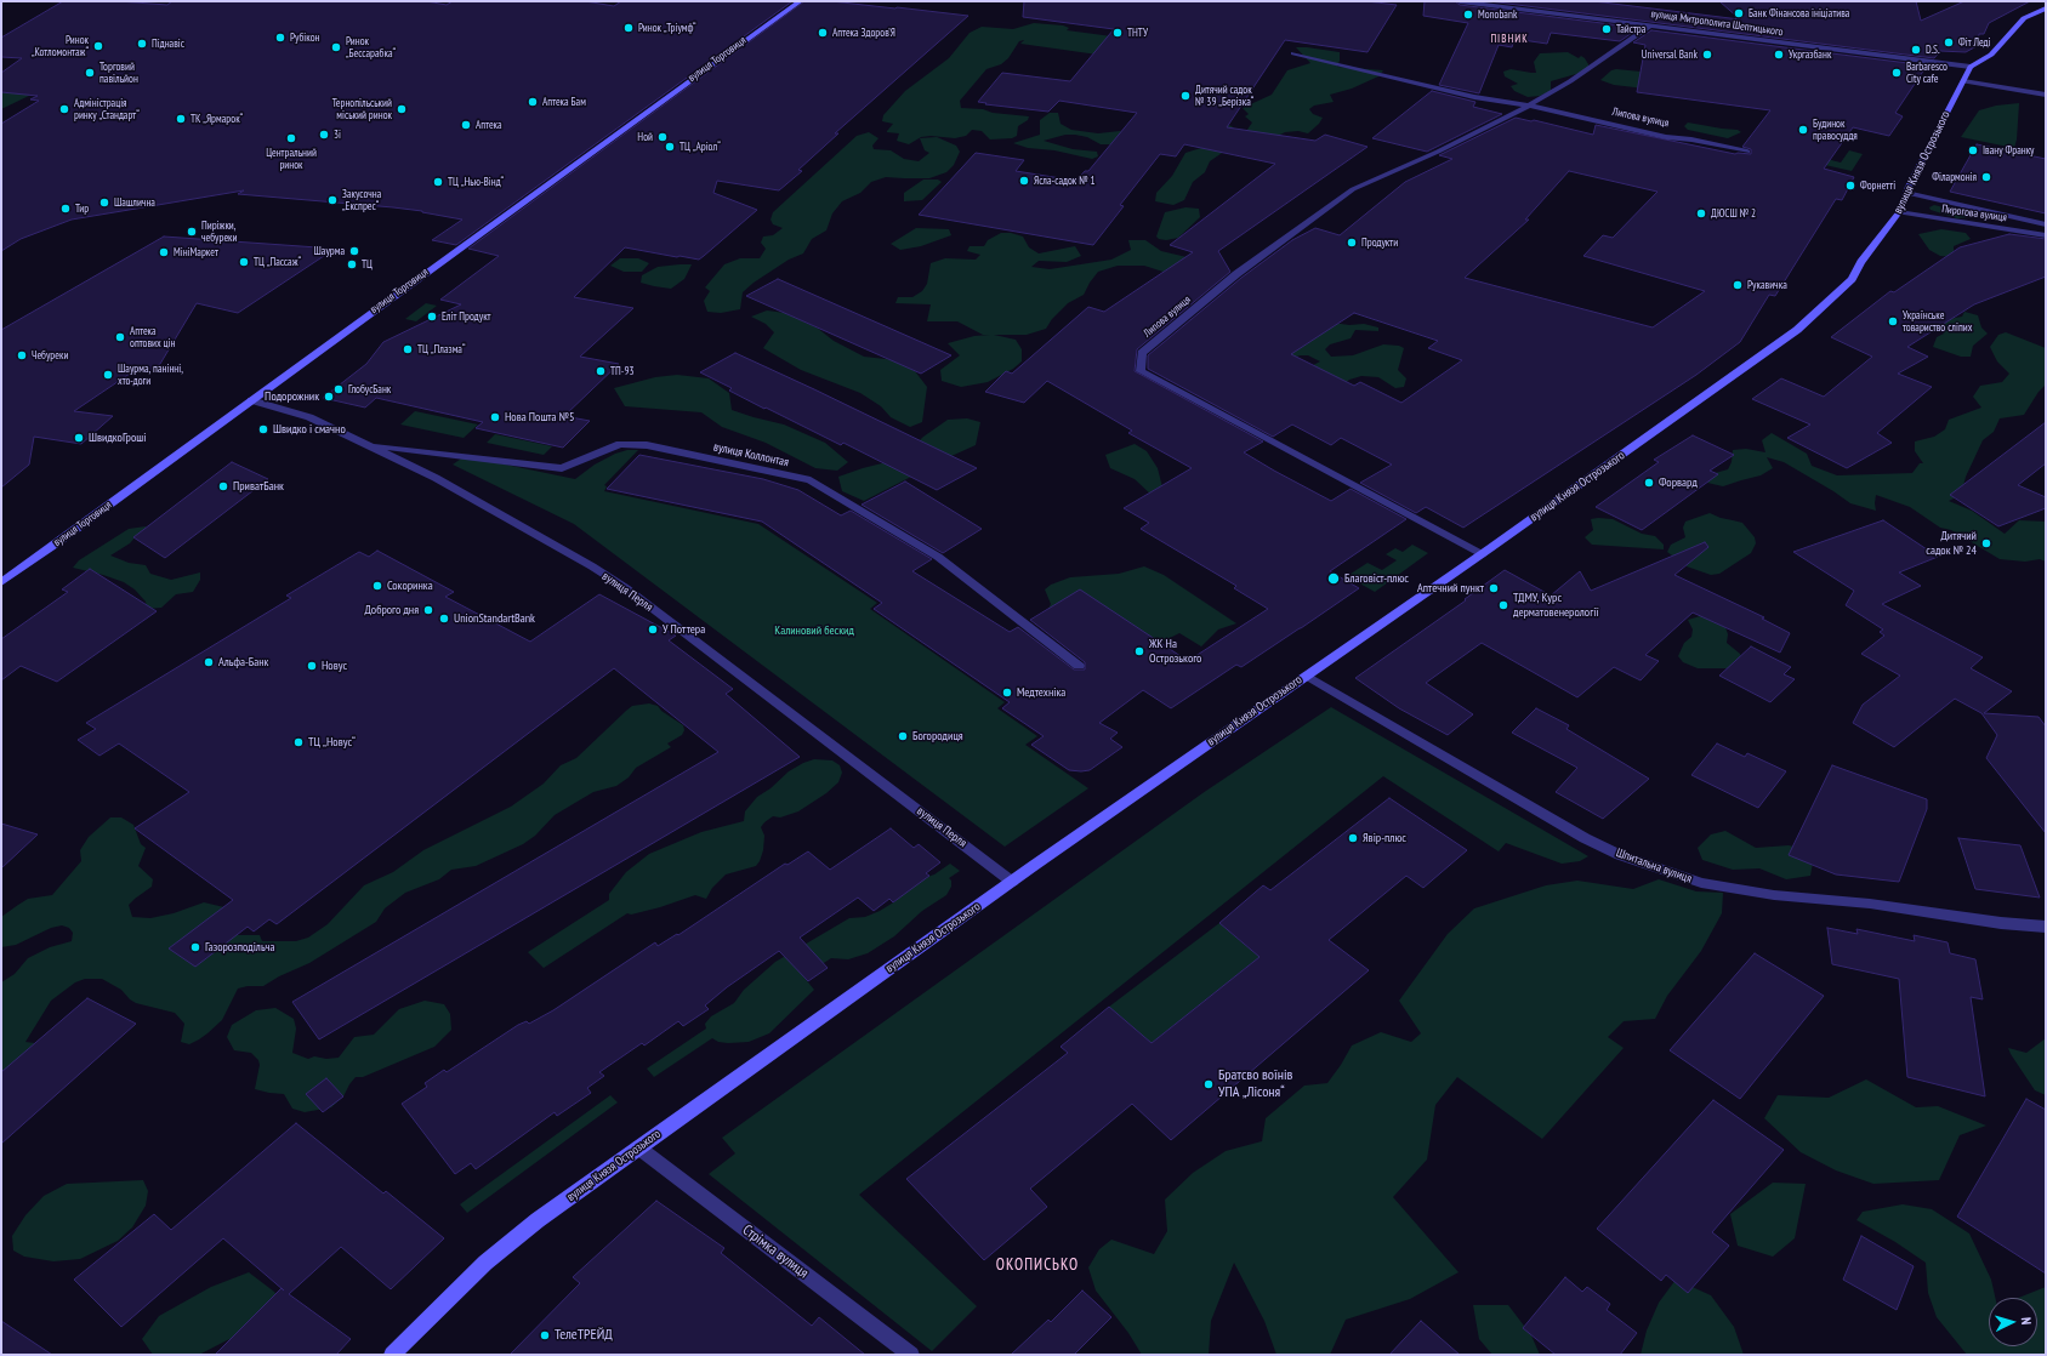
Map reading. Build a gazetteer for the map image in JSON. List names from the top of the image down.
{
  "streets": {
    "main road": ["вулиця Торговиця", "вулиця Князя Острозького"],
    "street": [
      "вулиця Митрополита Шептицького",
      "Липова вулиця",
      "Пирогова вулиця",
      "вулиця Коллонтая",
      "вулиця Перля",
      "Шпитальна вулиця",
      "Стрімка вулиця"
    ]
  },
  "crossings": [
    ["вулиця Митрополита Шептицького", "Липова вулиця"],
    ["вулиця Митрополита Шептицького", "вулиця Князя Острозького"],
    ["вулиця Торговиця", "вулиця Перля"],
    ["Липова вулиця", "вулиця Князя Острозького"],
    ["вулиця Князя Острозького", "Пирогова вулиця"],
    ["вулиця Князя Острозького", "вулиця Перля"],
    ["вулиця Князя Острозького", "Шпитальна вулиця"],
    ["вулиця Князя Острозького", "Стрімка вулиця"],
    ["вулиця Коллонтая", "вулиця Перля"]
  ],
  "districts": ["ПІВНИК", "ОКОПИСЬКО"],
  "parks": ["Калиновий бескид"],
  "places": [
    "Банк Фінансова ініціатива",
    "Monobank",
    "Ринок „Тріумф“",
    "Тайстра",
    "Аптека Здоров’Я",
    "ТНТУ",
    "Рубікон",
    "Фіт Леді",
    "Піднавіс",
    "Ринок „Котломонтаж“",
    "Ринок „Бессарабка“",
    "D.S.",
    "Universal Bank",
    "Укргазбанк",
    "Торговий павільйон",
    "Barbaresco City cafe",
    "Дитячий садок № 39 „Берізка“",
    "Аптека Бам",
    "Адміністрація ринку „Стандарт“",
    "Тернопільський міський ринок",
    "ТК „Ярмарок“",
    "Аптека",
    "Будинок правосуддя",
    "3і",
    "Ной",
    "Центральний ринок",
    "ТЦ „Аріол“",
    "Івану Франку",
    "Філармонія",
    "Ясла-садок № 1",
    "ТЦ „Нью-Вінд“",
    "Форнетті",
    "Закусочна „Експрес“",
    "Шашлична",
    "Тир",
    "ДЮСШ № 2",
    "Пиріжки, чебуреки",
    "Продукти",
    "Шаурма",
    "МініМаркет",
    "ТЦ „Пассаж“",
    "ТЦ",
    "Рукавичка",
    "Еліт Продукт",
    "Українське товариство сліпих",
    "Аптека оптових цін",
    "ТЦ „Плазма“",
    "Чебуреки",
    "ТП-93",
    "Шаурма, панінні, хто-доги",
    "ГлобусБанк",
    "Подорожник",
    "Нова Пошта №5",
    "Швидко і смачно",
    "ШвидкоГроші",
    "Форвард",
    "ПриватБанк",
    "Дитячий садок № 24",
    "Благовіст-плюс",
    "Сокоринка",
    "Аптечний пункт",
    "ТДМУ, Курс дерматовенерології",
    "Доброго дня",
    "UnionStandartBank",
    "У Поттера",
    "ЖК На Острозького",
    "Альфа-Банк",
    "Новус",
    "Медтехніка",
    "Богородиця",
    "ТЦ „Новус“",
    "Явір-плюс",
    "Газорозподільча",
    "Братсво воїнів УПА „Лісоня“",
    "ТелеТРЕЙД"
  ],
  "north": "right"
}
